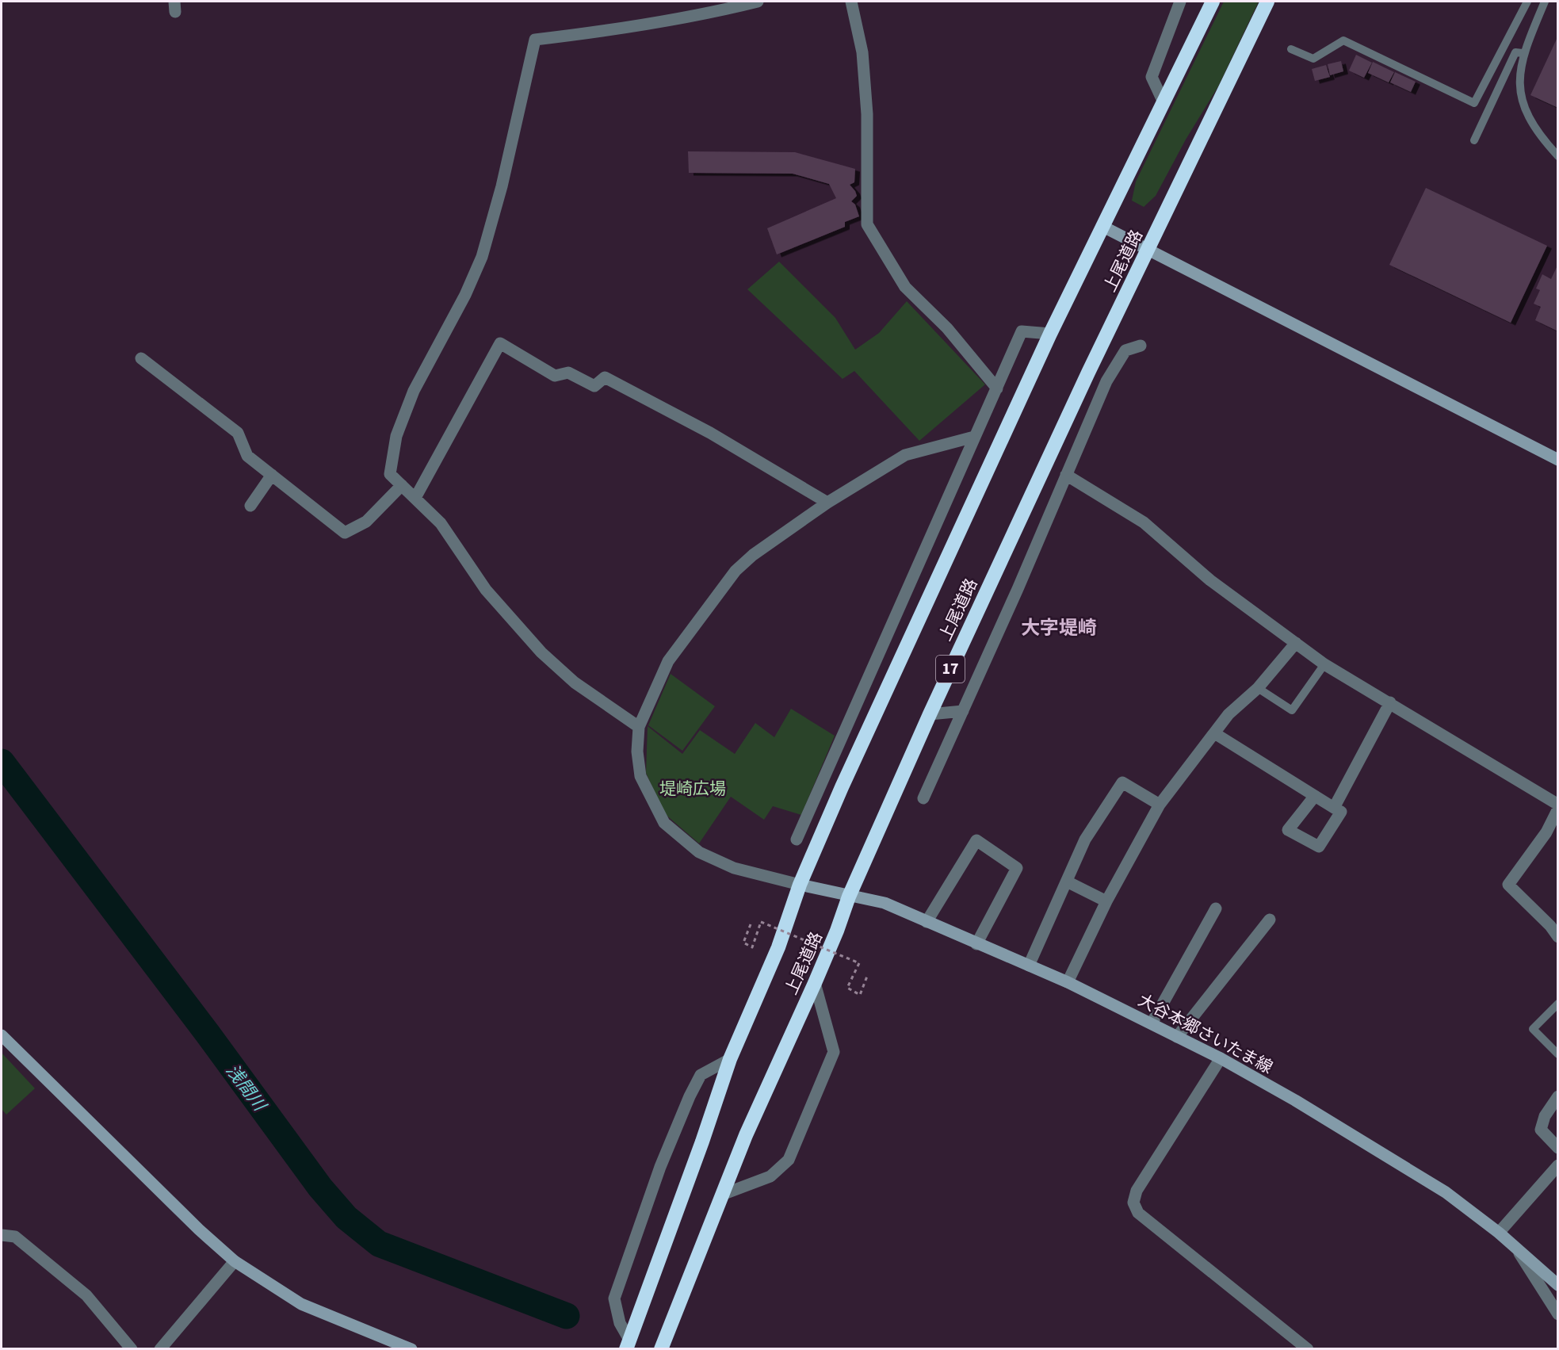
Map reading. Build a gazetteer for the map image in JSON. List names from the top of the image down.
{
  "streets": {
    "highway": ["上尾道路", "17"],
    "street": ["大谷本郷さいたま線"]
  },
  "crossings": [
    ["上尾道路", "大谷本郷さいたま線"]
  ],
  "districts": ["大字堤崎"],
  "water": ["浅間川"],
  "parks": ["堤崎広場"]
}
